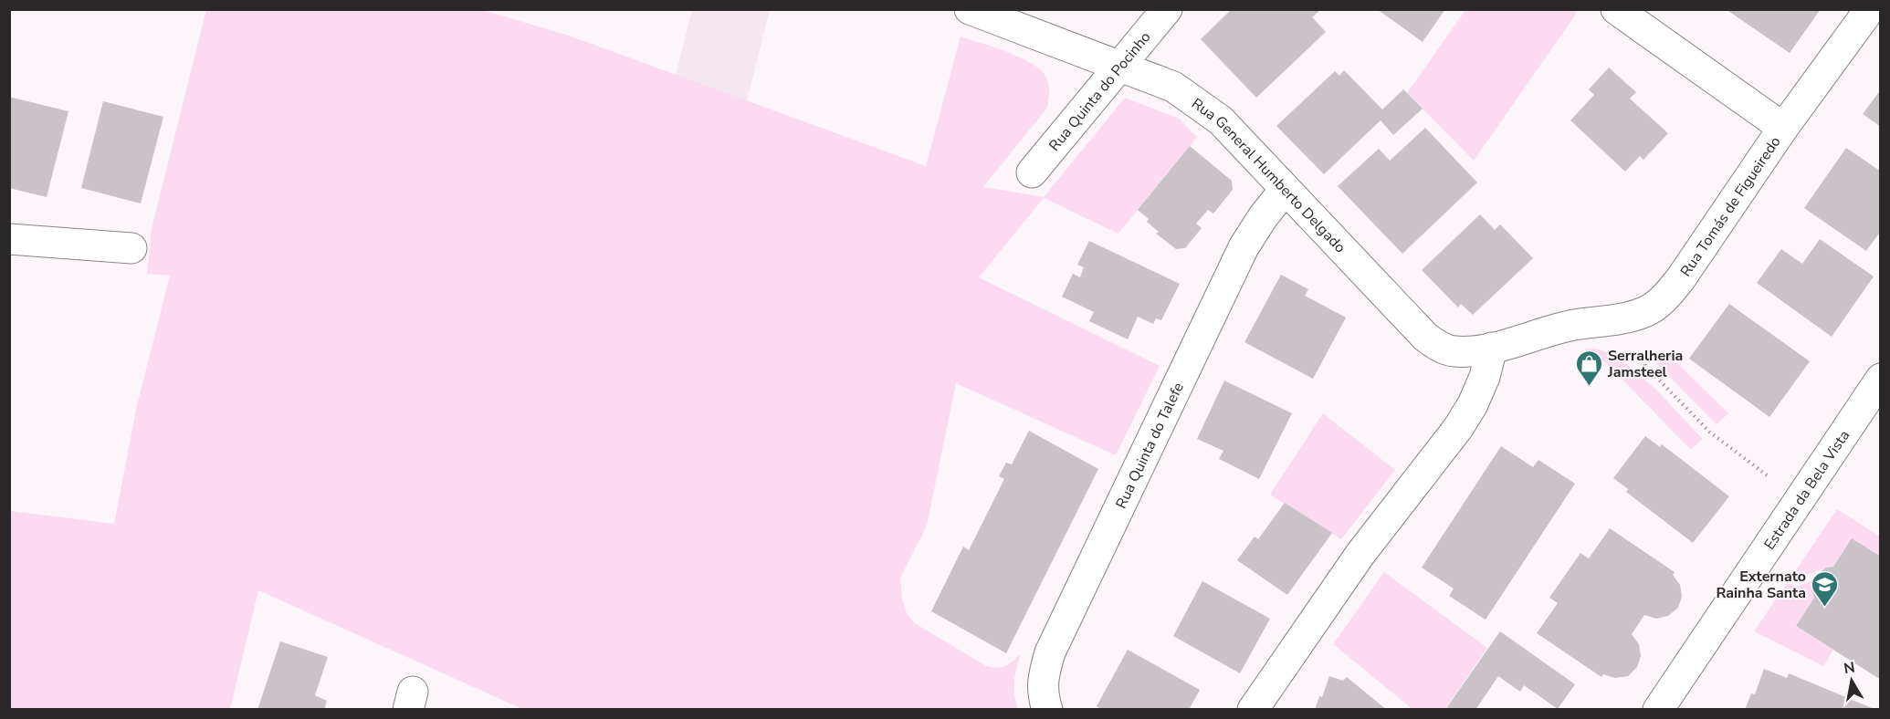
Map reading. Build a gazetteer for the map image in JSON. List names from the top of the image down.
{
  "streets": {
    "street": [
      "Rua Quinta do Pocinho",
      "Rua General Humberto Delgado",
      "Rua Tomás de Figueiredo",
      "Rua Quinta do Talefe",
      "Estrada da Bela Vista"
    ]
  },
  "crossings": [
    ["Rua Quinta do Pocinho", "Rua General Humberto Delgado"],
    ["Rua General Humberto Delgado", "Rua Tomás de Figueiredo"],
    ["Rua General Humberto Delgado", "Rua Quinta do Talefe"]
  ],
  "places": {
    "shop": ["Serralheria Jamsteel"],
    "school or university": ["Externato Rainha Santa"]
  },
  "north": "top"
}
